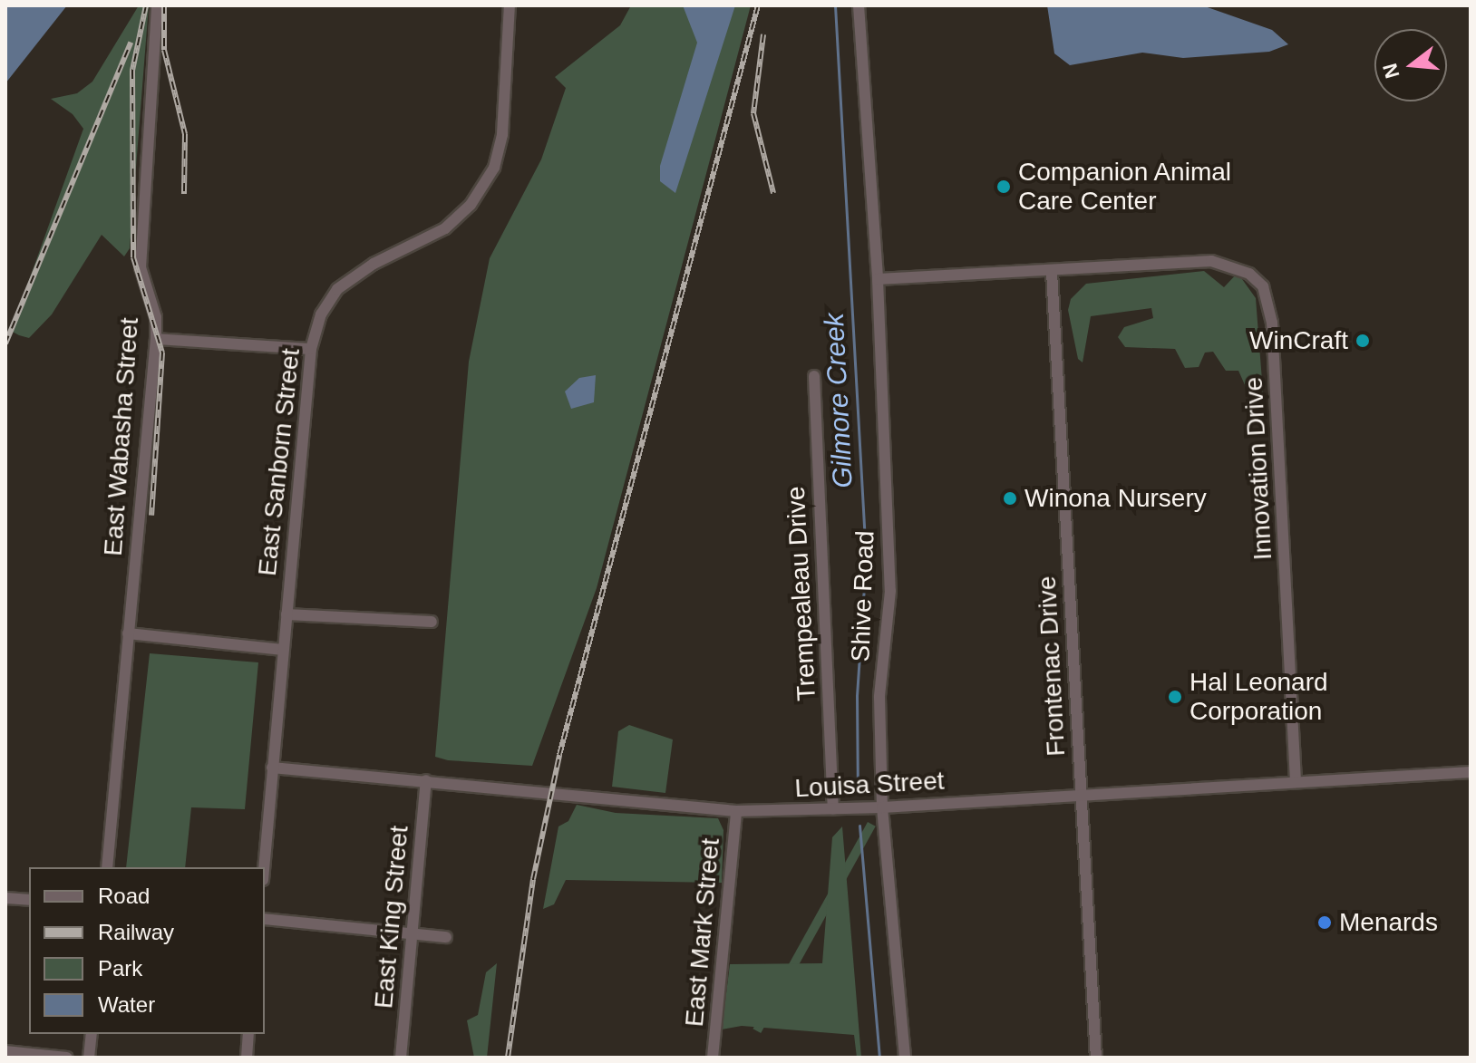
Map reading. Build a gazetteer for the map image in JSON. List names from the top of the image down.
{
  "streets": {
    "street": [
      "East Wabasha Street",
      "East Sanborn Street",
      "Innovation Drive",
      "Trempealeau Drive",
      "Shive Road",
      "Frontenac Drive",
      "Louisa Street",
      "East King Street",
      "East Mark Street"
    ]
  },
  "crossings": [
    ["East Sanborn Street", "Louisa Street"],
    ["Innovation Drive", "Shive Road"],
    ["Innovation Drive", "Frontenac Drive"],
    ["Innovation Drive", "Louisa Street"],
    ["Trempealeau Drive", "Louisa Street"],
    ["Shive Road", "Louisa Street"],
    ["Frontenac Drive", "Louisa Street"],
    ["Louisa Street", "East King Street"],
    ["Louisa Street", "East Mark Street"]
  ],
  "water": ["Gilmore Creek"],
  "places": [
    "Companion Animal Care Center",
    "WinCraft",
    "Winona Nursery",
    "Hal Leonard Corporation",
    "Menards"
  ],
  "legend": [
    "Road",
    "Railway",
    "Park",
    "Water"
  ],
  "north": "left"
}
